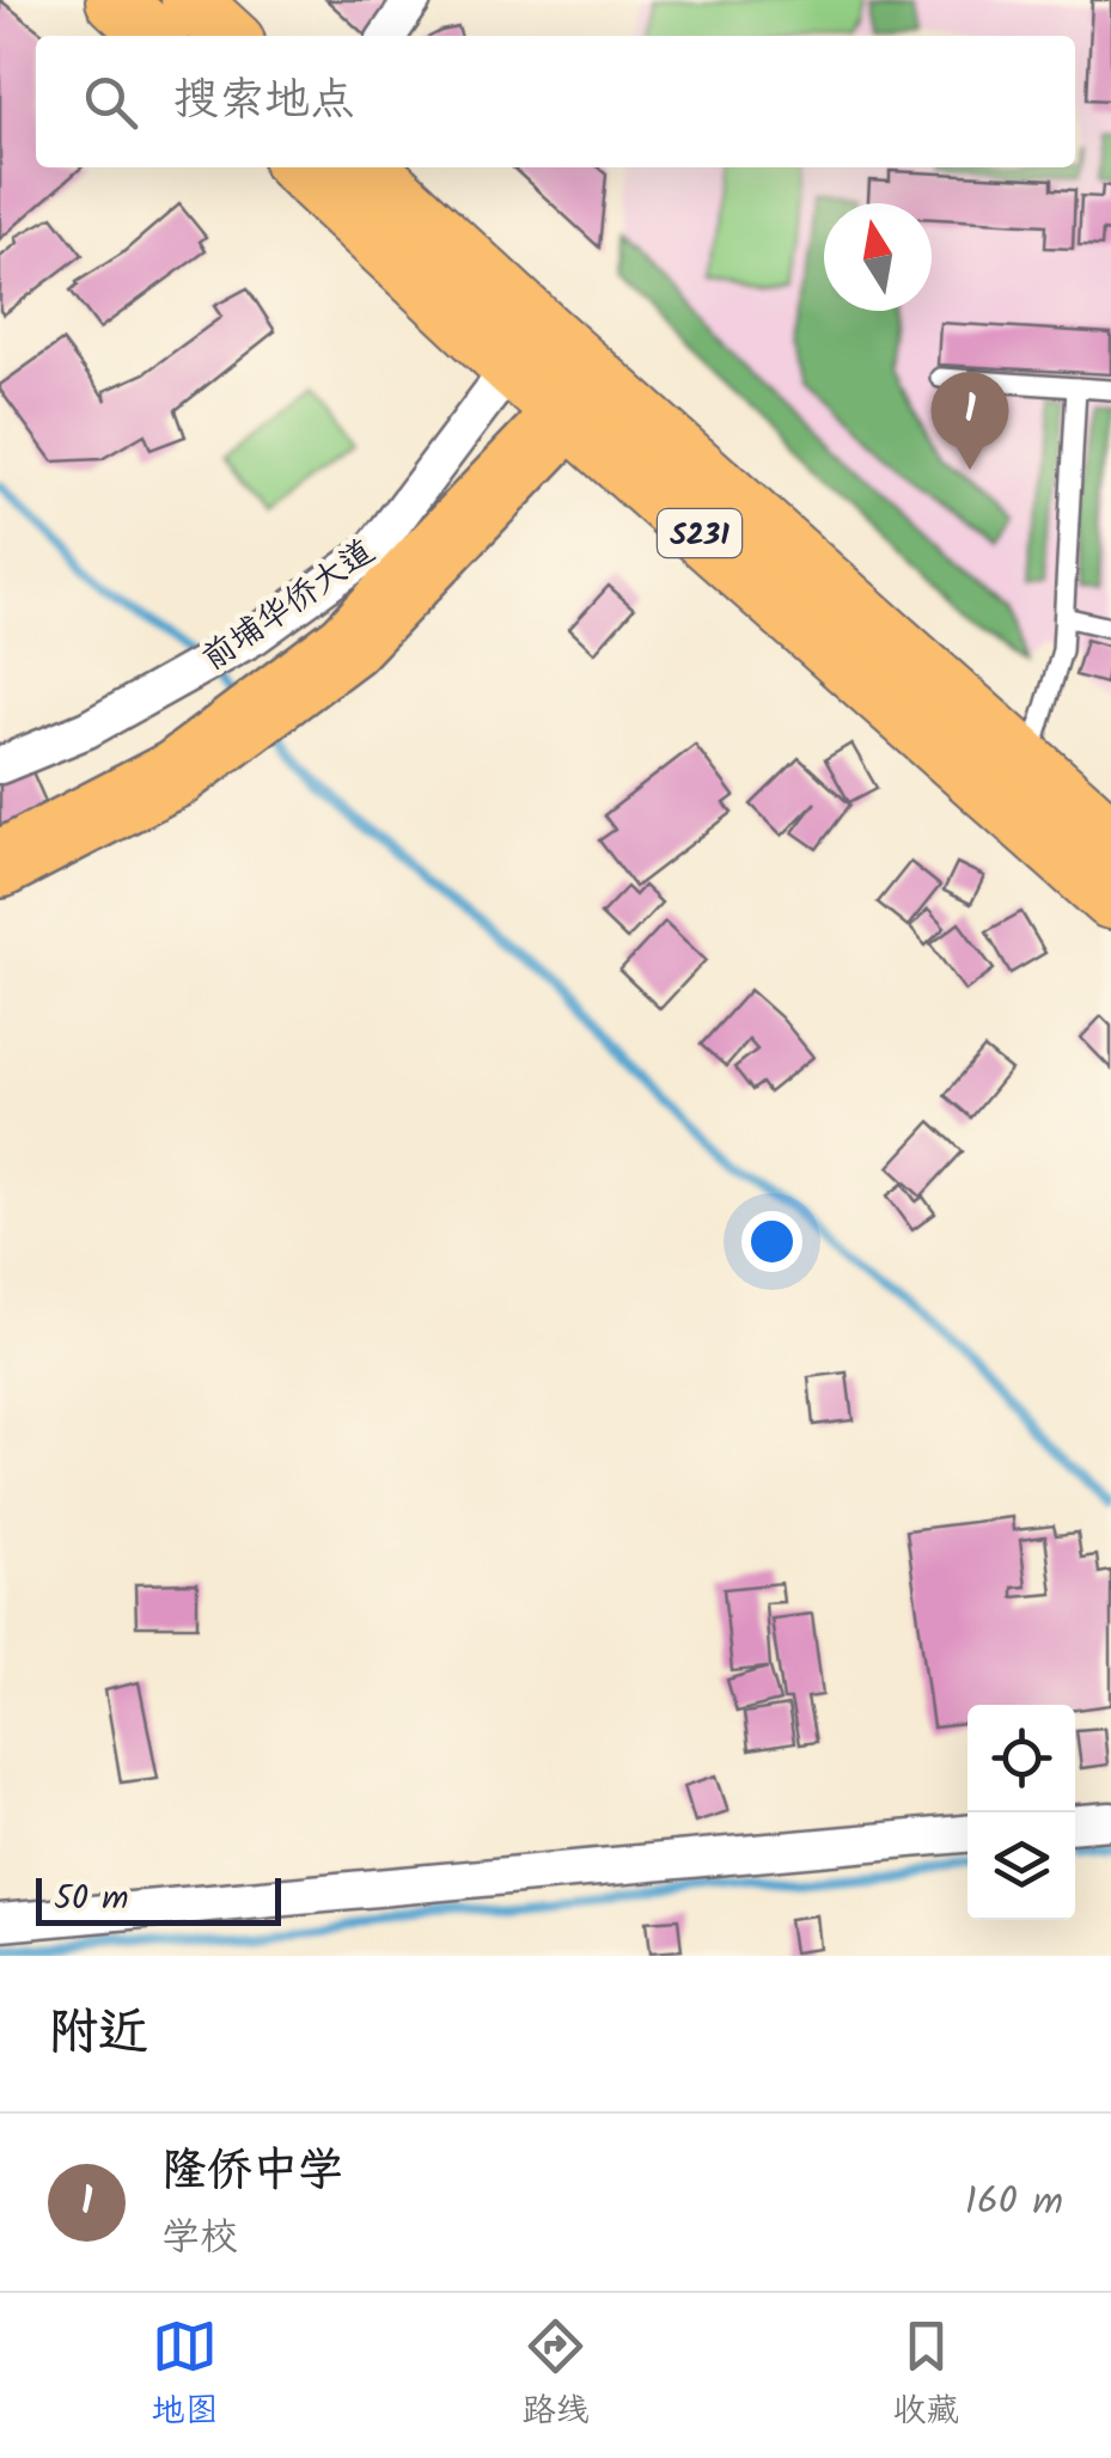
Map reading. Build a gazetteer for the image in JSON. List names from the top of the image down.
{
  "streets": {
    "main road": ["S231"],
    "street": ["前埔华侨大道"]
  },
  "crossings": [
    ["S231", "前埔华侨大道"]
  ],
  "scale_bar": "50 m",
  "north": "top",
  "page": {
    "search": "搜索地点",
    "pins": "1",
    "scale": "50 m",
    "heading": "附近",
    "list": [
      {
        "mark": "1",
        "name": "隆侨中学",
        "note": "学校",
        "value": "160 m"
      }
    ],
    "nav": ["地图", "路线", "收藏"]
  }
}
